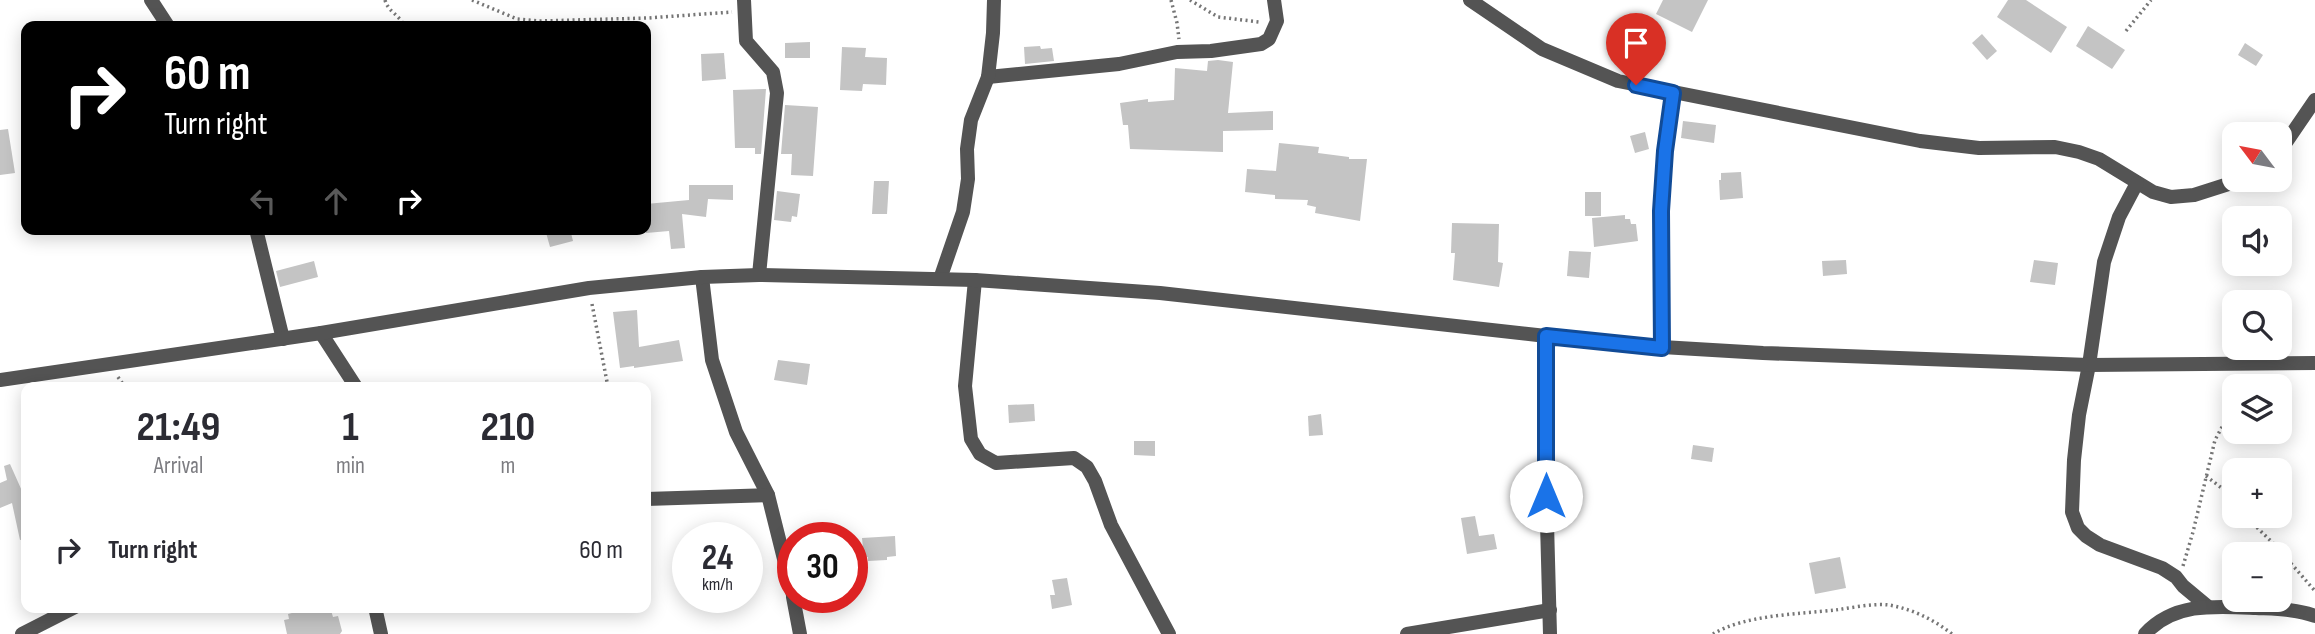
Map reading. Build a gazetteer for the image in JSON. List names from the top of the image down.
{
  "north": "top left",
  "page": {
    "turn": ["60 m", "Turn right"],
    "map_buttons": ["+", "−"],
    "eta": [
      "21:49",
      "Arrival",
      "1",
      "min",
      "210",
      "m"
    ],
    "list": [
      {
        "name": "Turn right",
        "value": "60 m"
      }
    ],
    "speed": "24 km/h",
    "limit": "30"
  }
}
